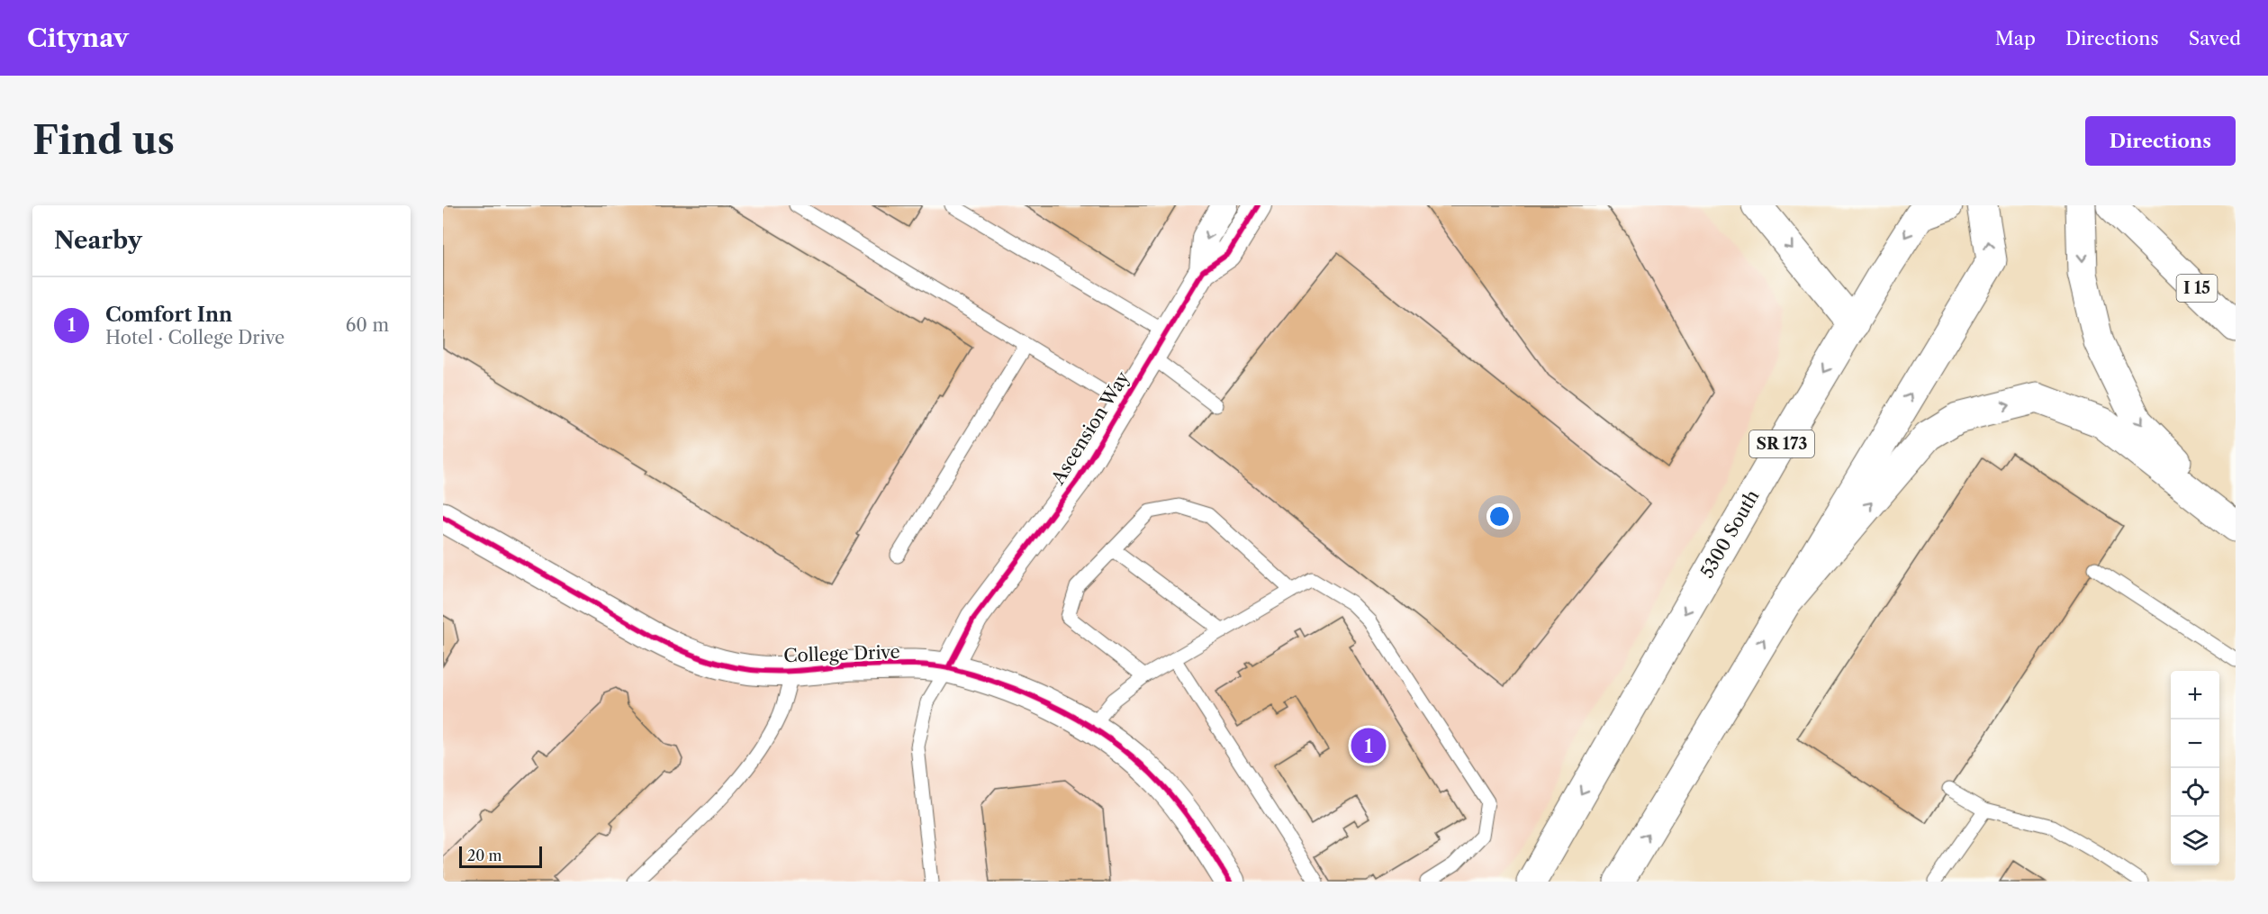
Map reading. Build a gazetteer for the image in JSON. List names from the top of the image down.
{
  "streets": {
    "main road": [
      "I 15",
      "SR 173",
      "5300 South",
      "College Drive"
    ],
    "street": ["Ascension Way"]
  },
  "crossings": [
    ["Ascension Way", "College Drive"]
  ],
  "scale_bar": "20 m",
  "page": {
    "header": "Citynav",
    "nav": ["Map", "Directions", "Saved"],
    "buttons": "Directions",
    "title": "Find us",
    "heading": "Nearby",
    "list": [
      {
        "mark": "1",
        "name": "Comfort Inn",
        "note": "Hotel · College Drive",
        "value": "60 m"
      }
    ],
    "map_buttons": ["+", "−"],
    "pins": "1",
    "scale": "20 m"
  }
}
